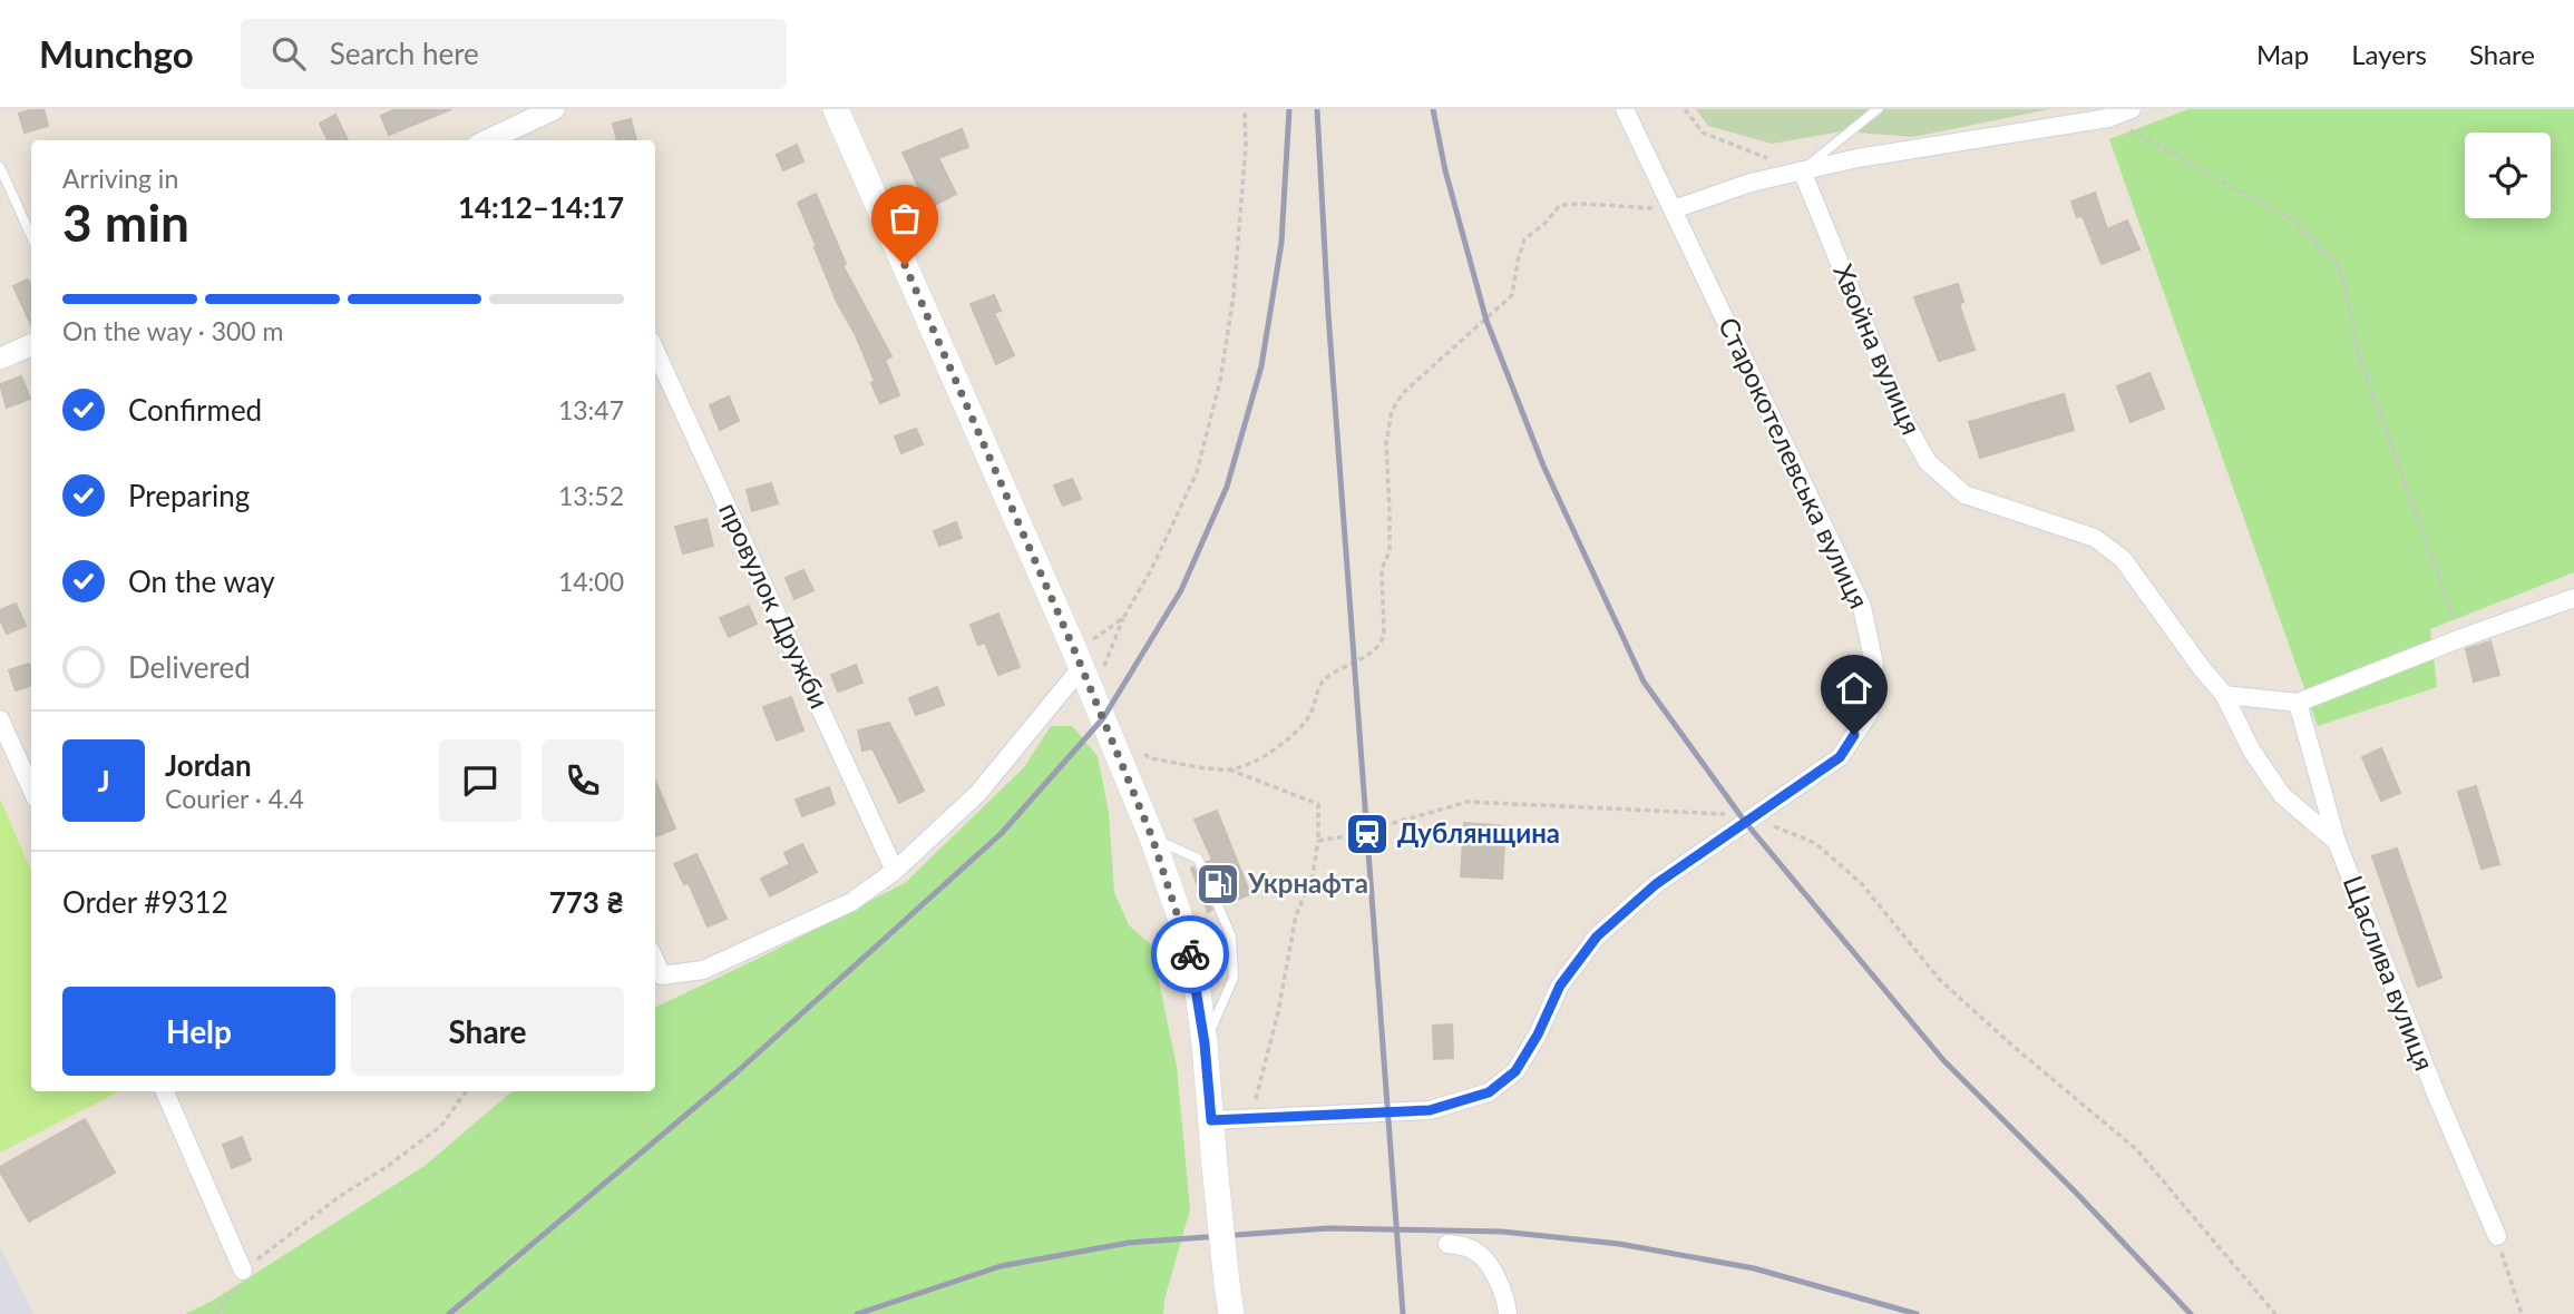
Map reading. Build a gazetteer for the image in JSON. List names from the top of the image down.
{
  "streets": {
    "street": [
      "Хвойна вулиця",
      "Старокотелевська вулиця",
      "провулок Дружби",
      "Щаслива вулиця"
    ]
  },
  "crossings": [
    ["Хвойна вулиця", "Щаслива вулиця"]
  ],
  "places": {
    "station": ["Дублянщина"],
    "fuel station": ["Укрнафта"]
  },
  "page": {
    "header": "Munchgo",
    "search": "Search here",
    "nav": ["Map", "Layers", "Share"],
    "heading": ["3 min", "Arriving in", "14:12–14:17"],
    "panel": [
      "Jordan",
      "Courier · 4.4",
      "Order #9312",
      "773 ₴"
    ],
    "bar": "On the way · 300 m",
    "list": [
      ["Confirmed", "13:47"],
      ["Preparing", "13:52"],
      ["On the way", "14:00"],
      "Delivered"
    ],
    "round": "J",
    "buttons": ["Help", "Share"]
  }
}
